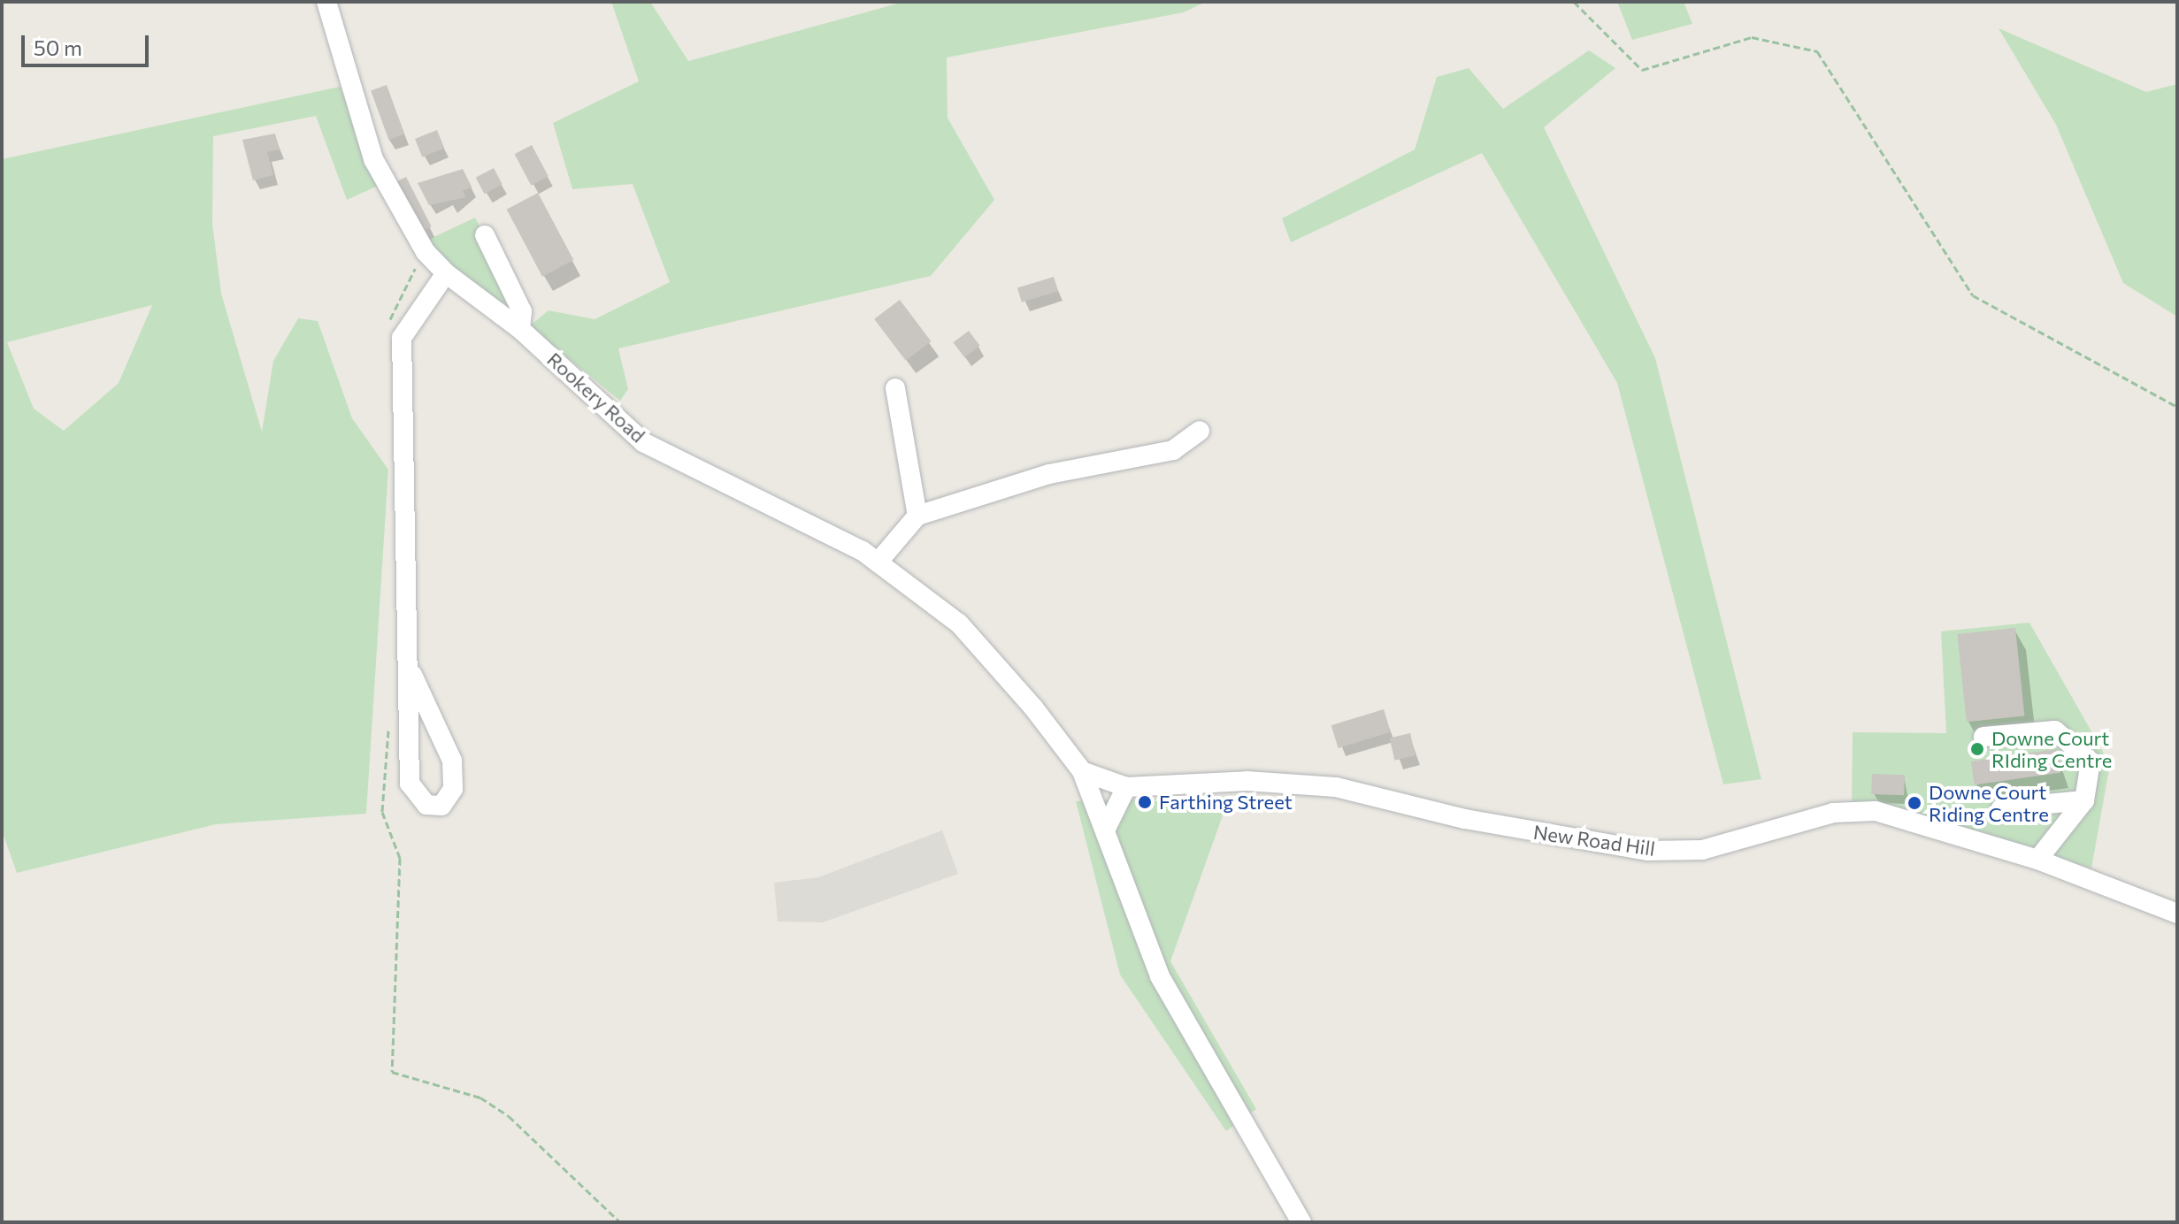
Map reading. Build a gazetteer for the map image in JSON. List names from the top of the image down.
{
  "streets": {
    "street": ["Rookery Road", "New Road Hill"]
  },
  "crossings": [
    ["Rookery Road", "New Road Hill"]
  ],
  "places": ["Downe Court RIding Centre", "Farthing Street", "Downe Court Riding Centre"],
  "scale_bar": "50 m"
}
